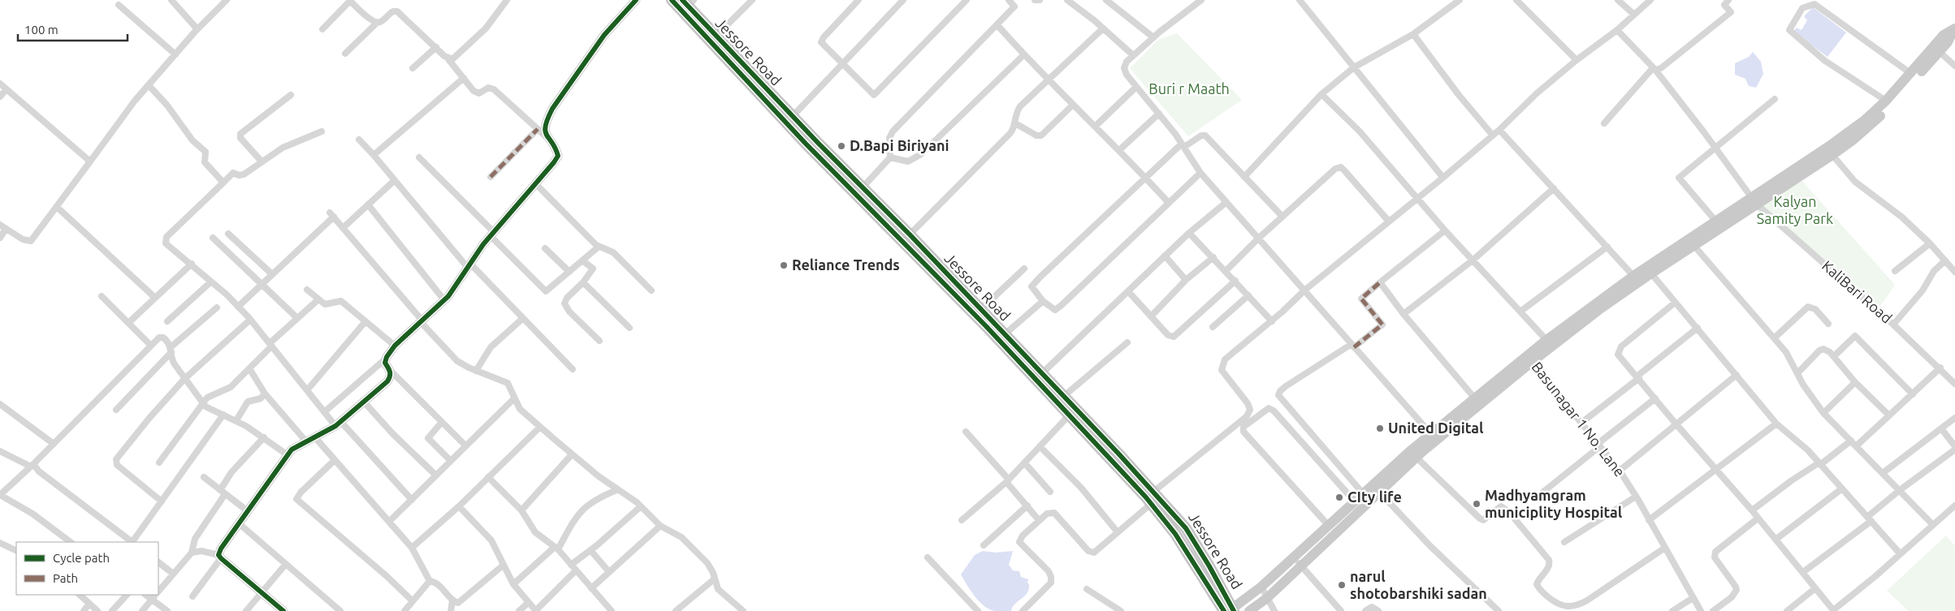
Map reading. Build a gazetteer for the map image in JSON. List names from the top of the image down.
{
  "streets": {
    "highway": ["Jessore Road"],
    "street": ["KaliBari Road", "Basunagar 1 No. Lane"]
  },
  "parks": ["Buri r Maath", "Kalyan Samity Park"],
  "places": [
    "D.Bapi Biriyani",
    "Reliance Trends",
    "United Digital",
    "CIty life",
    "Madhyamgram municiplity Hospital",
    "narul shotobarshiki sadan"
  ],
  "legend": ["Cycle path", "Path"],
  "scale_bar": "100 m"
}
